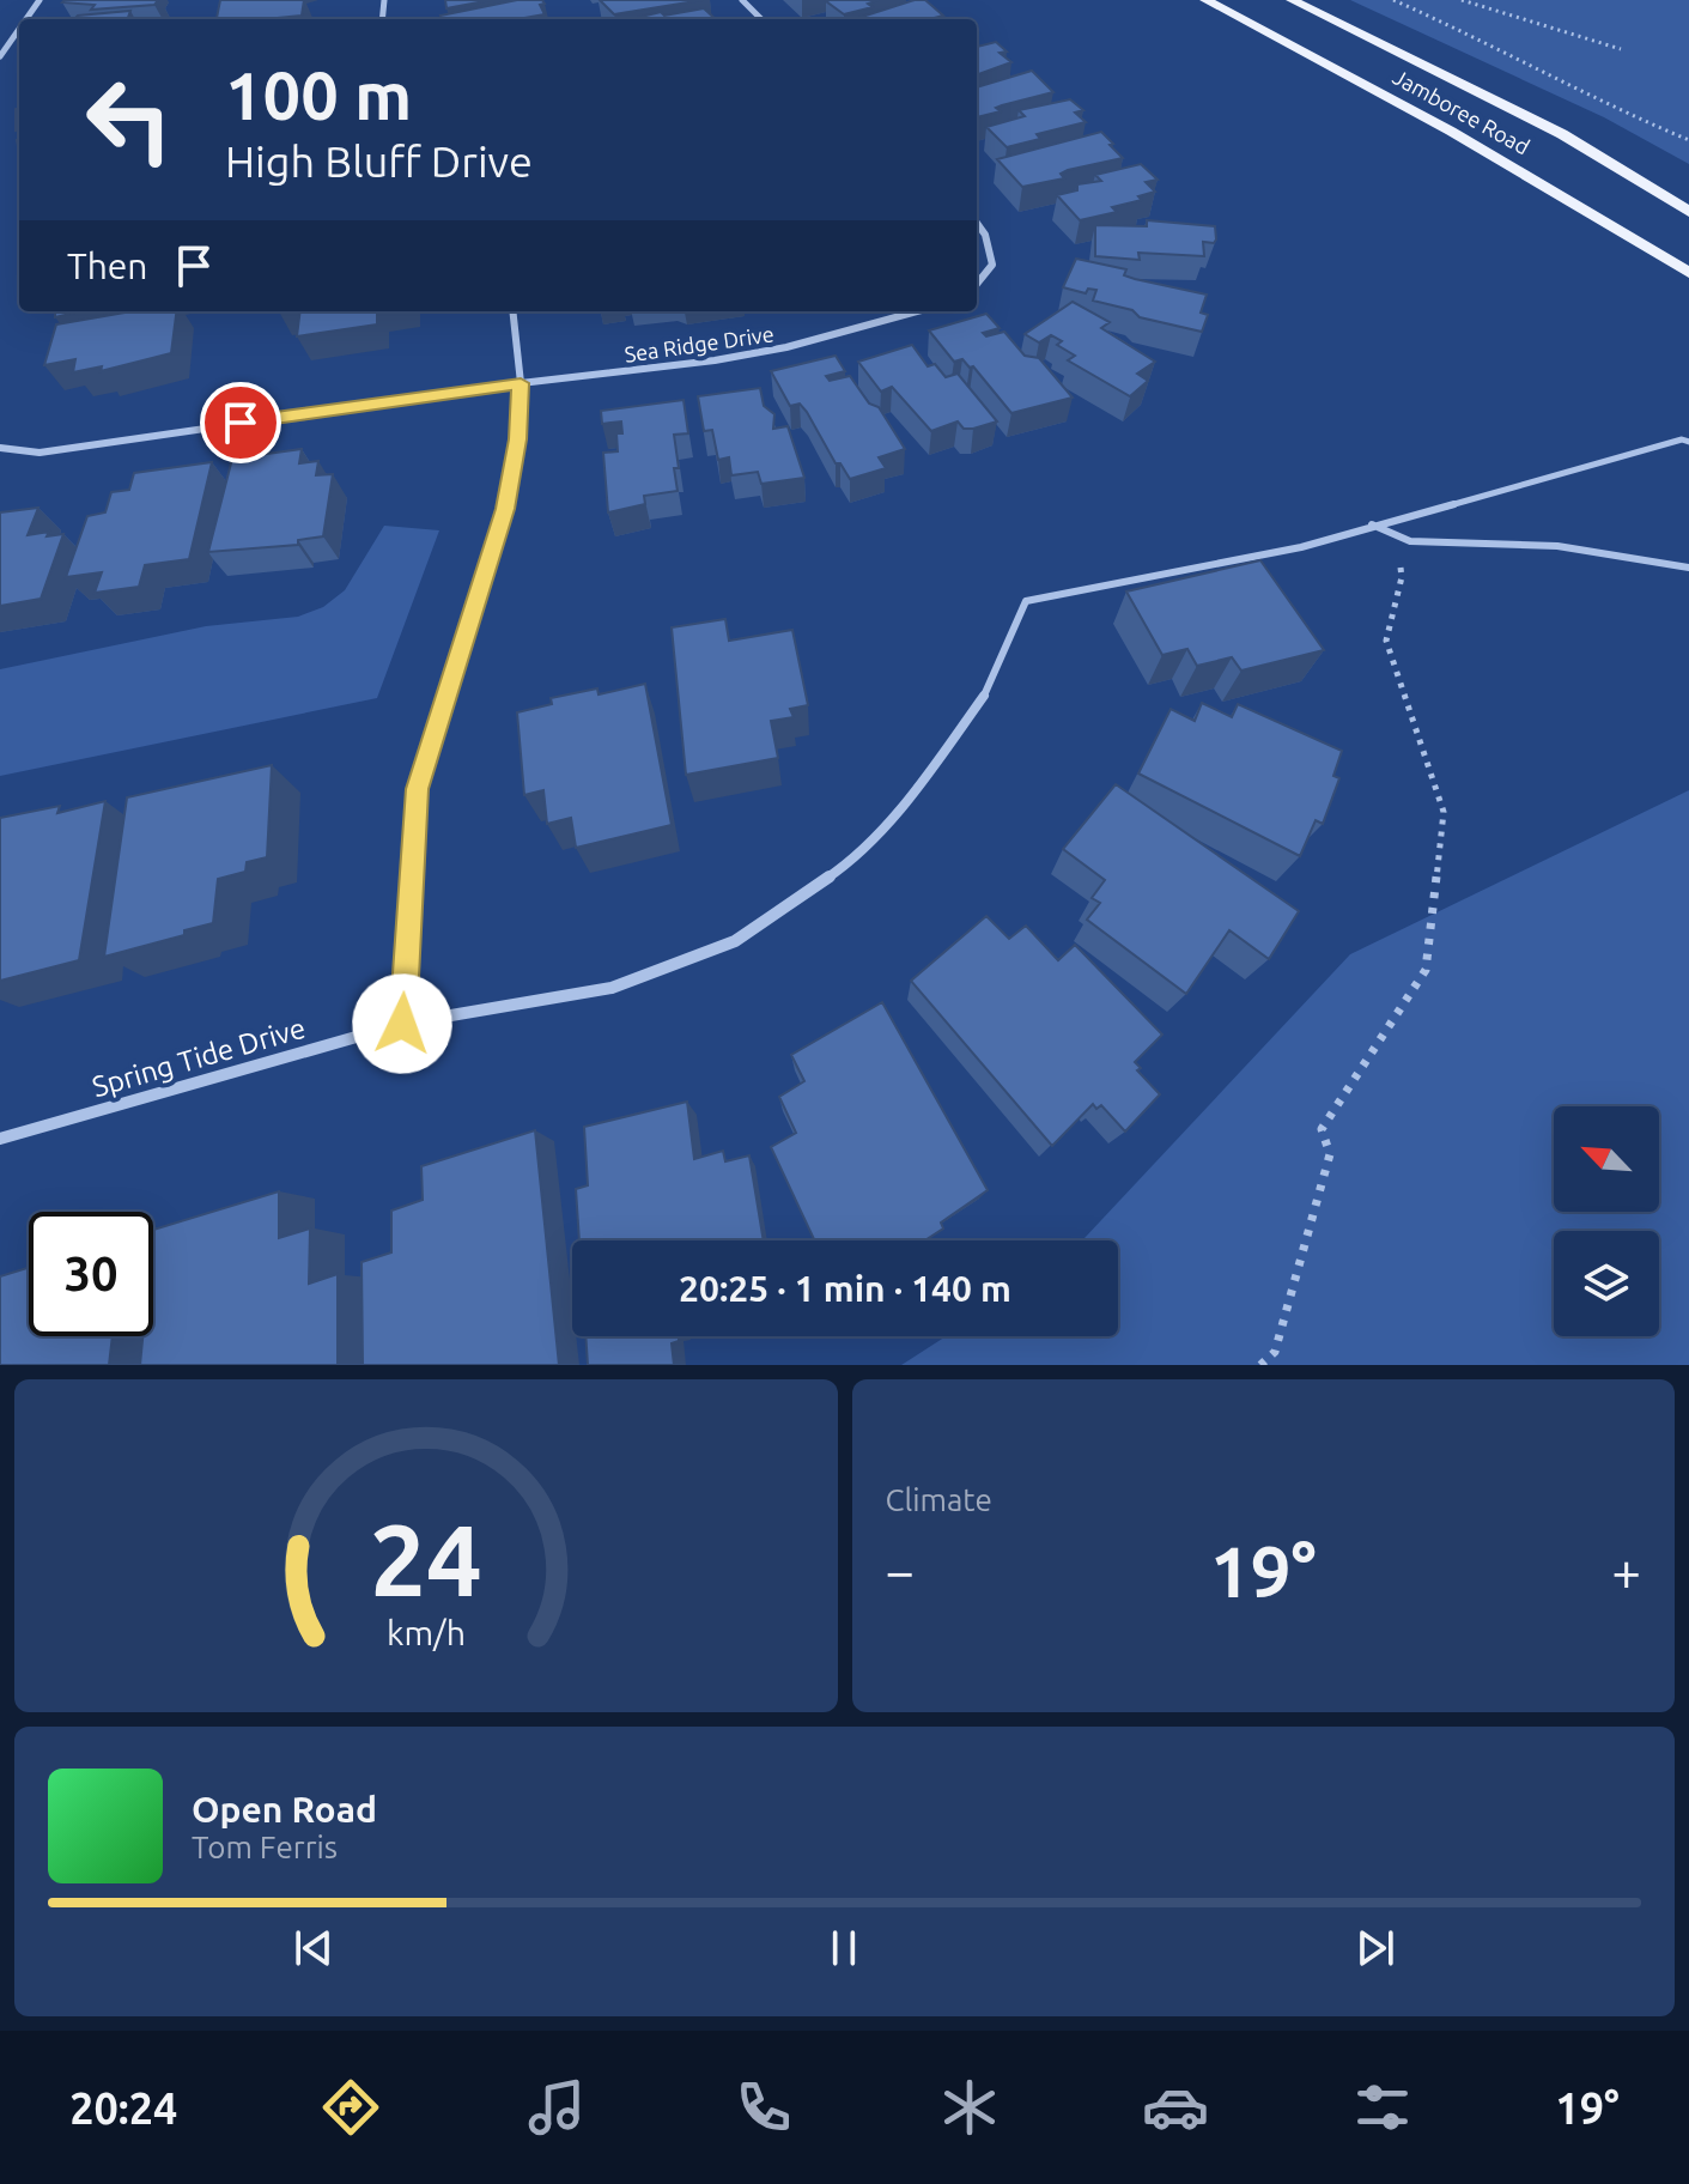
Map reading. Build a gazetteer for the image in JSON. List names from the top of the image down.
{
  "streets": {
    "main road": ["Jamboree Road"],
    "street": ["Sea Ridge Drive", "Spring Tide Drive"]
  },
  "north": "top left",
  "page": {
    "turn": ["100 m", "High Bluff Drive"],
    "then": "Then",
    "limit": "30",
    "trip": "20:25 · 1 min · 140 m",
    "tile": "Climate",
    "heat": ["−", "19°", "+"],
    "song": ["Open Road", "Tom Ferris"],
    "tabs": ["20:24", "19°"],
    "gauge": ["24", "km/h"]
  }
}
